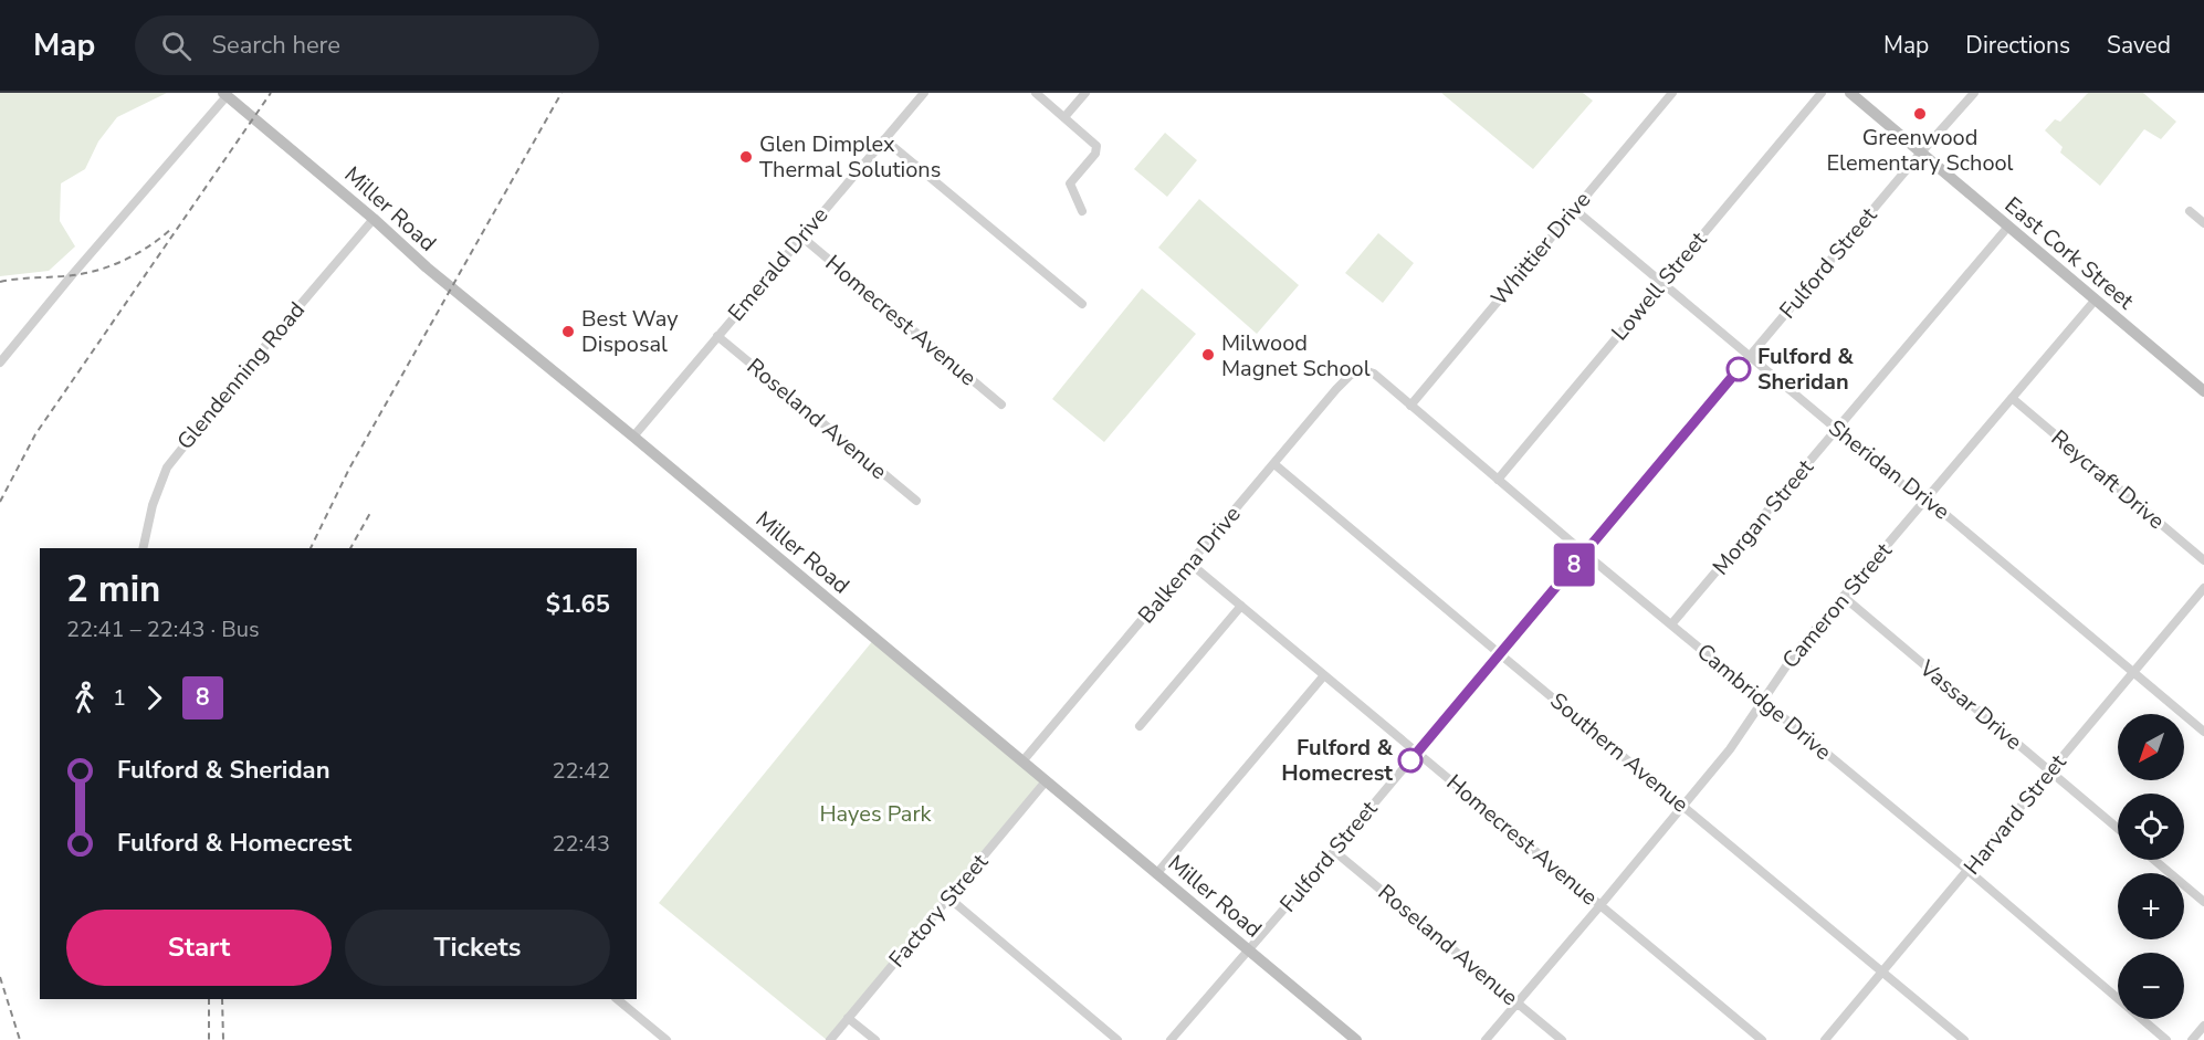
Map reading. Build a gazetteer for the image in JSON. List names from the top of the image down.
{
  "streets": {
    "street": [
      "Miller Road",
      "Whittier Drive",
      "East Cork Street",
      "Fulford Street",
      "Emerald Drive",
      "Lowell Street",
      "Homecrest Avenue",
      "Glendenning Road",
      "Roseland Avenue",
      "Sheridan Drive",
      "Reycraft Drive",
      "Morgan Street",
      "Balkema Drive",
      "Cameron Street",
      "Cambridge Drive",
      "Vassar Drive",
      "Southern Avenue",
      "Harvard Street",
      "Factory Street"
    ]
  },
  "crossings": [
    ["Miller Road", "Fulford Street"],
    ["Miller Road", "Emerald Drive"],
    ["Miller Road", "Glendenning Road"],
    ["Miller Road", "Balkema Drive"],
    ["Miller Road", "Factory Street"],
    ["Whittier Drive", "Sheridan Drive"],
    ["Whittier Drive", "Cambridge Drive"],
    ["East Cork Street", "Fulford Street"],
    ["East Cork Street", "Morgan Street"],
    ["East Cork Street", "Cameron Street"],
    ["Fulford Street", "Homecrest Avenue"],
    ["Fulford Street", "Roseland Avenue"],
    ["Fulford Street", "Sheridan Drive"],
    ["Fulford Street", "Cambridge Drive"],
    ["Fulford Street", "Southern Avenue"],
    ["Emerald Drive", "Homecrest Avenue"],
    ["Emerald Drive", "Roseland Avenue"],
    ["Lowell Street", "Sheridan Drive"],
    ["Lowell Street", "Cambridge Drive"],
    ["Homecrest Avenue", "Balkema Drive"],
    ["Homecrest Avenue", "Cameron Street"],
    ["Roseland Avenue", "Cameron Street"],
    ["Sheridan Drive", "Morgan Street"],
    ["Sheridan Drive", "Cameron Street"],
    ["Sheridan Drive", "Harvard Street"],
    ["Reycraft Drive", "Cameron Street"],
    ["Morgan Street", "Cambridge Drive"],
    ["Balkema Drive", "Cambridge Drive"],
    ["Balkema Drive", "Southern Avenue"],
    ["Cameron Street", "Cambridge Drive"],
    ["Cameron Street", "Vassar Drive"],
    ["Cameron Street", "Southern Avenue"],
    ["Cambridge Drive", "Harvard Street"],
    ["Vassar Drive", "Harvard Street"],
    ["Southern Avenue", "Harvard Street"]
  ],
  "parks": ["Hayes Park"],
  "places": [
    "Greenwood Elementary School",
    "Glen Dimplex Thermal Solutions",
    "Best Way Disposal",
    "Milwood Magnet School",
    "Fulford & Sheridan",
    "Fulford & Homecrest"
  ],
  "lines": ["bus line 8"],
  "north": "bottom left",
  "page": {
    "header": "Map",
    "search": "Search here",
    "nav": ["Map", "Directions", "Saved"],
    "on_map": "8",
    "heading": ["2 min", "22:41 – 22:43 · Bus", "$1.65"],
    "legs": ["1", "8"],
    "map_buttons": ["+", "−"],
    "list": [
      {
        "name": "Fulford & Sheridan",
        "value": "22:42"
      },
      {
        "name": "Fulford & Homecrest",
        "value": "22:43"
      }
    ],
    "buttons": ["Start", "Tickets"]
  }
}
